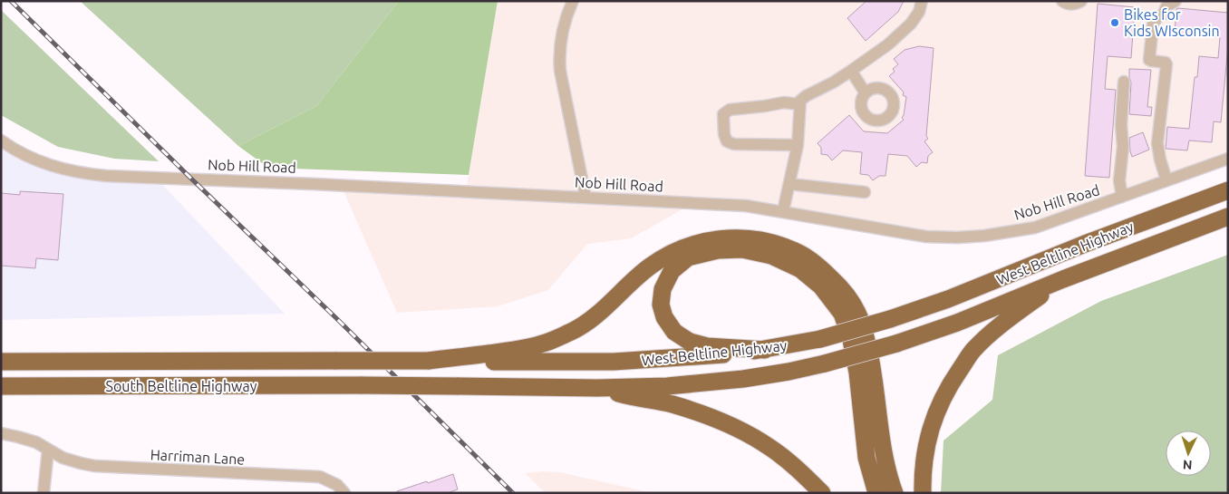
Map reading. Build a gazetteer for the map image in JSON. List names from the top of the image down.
{
  "streets": {
    "highway": ["West Beltline Highway", "South Beltline Highway"],
    "street": ["Nob Hill Road", "Harriman Lane"]
  },
  "crossings": [
    ["West Beltline Highway", "South Beltline Highway"]
  ],
  "places": ["Bikes for Kids WIsconsin"],
  "north": "bottom"
}
